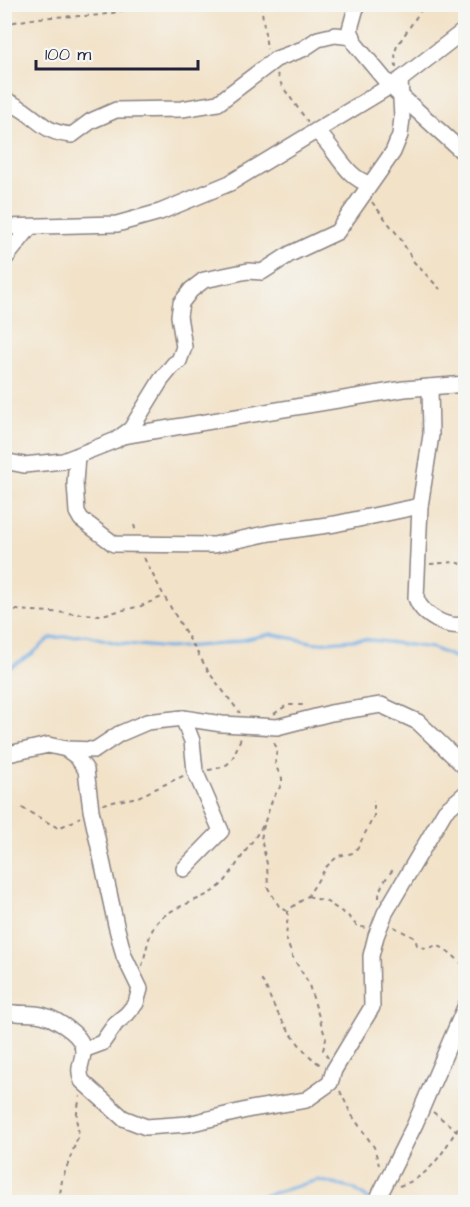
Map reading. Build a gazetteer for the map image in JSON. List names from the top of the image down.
{
  "scale_bar": "100 m"
}
